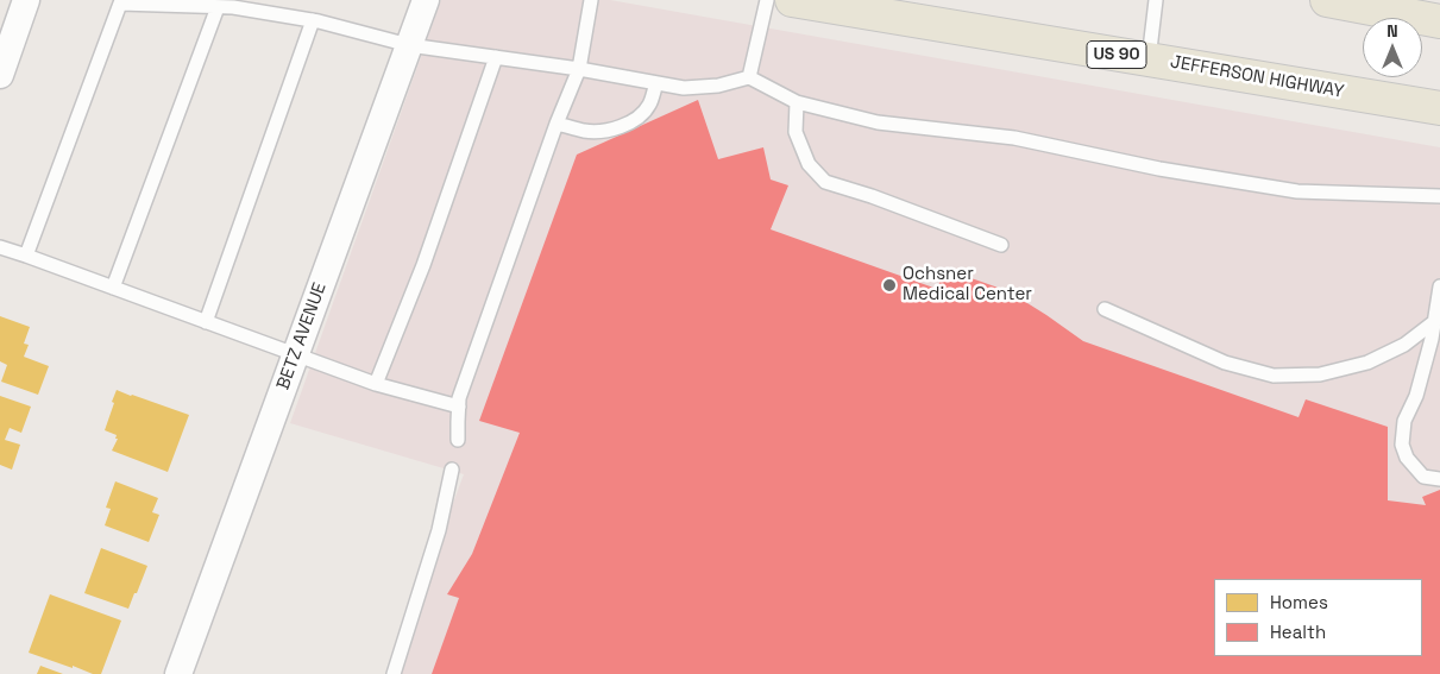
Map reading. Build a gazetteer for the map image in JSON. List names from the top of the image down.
{
  "streets": {
    "main road": ["US 90", "JEFFERSON HIGHWAY"],
    "street": ["BETZ AVENUE"]
  },
  "places": ["Ochsner Medical Center"],
  "legend": ["Homes", "Health"],
  "north": "top"
}
